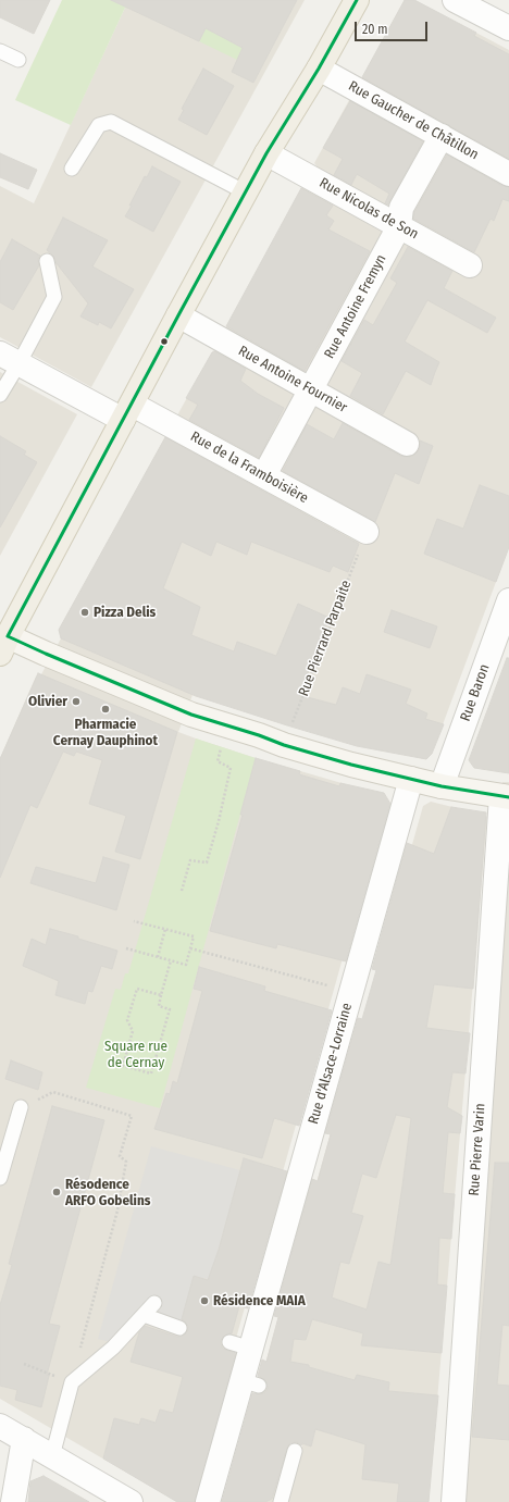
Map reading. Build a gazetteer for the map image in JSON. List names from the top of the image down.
{
  "streets": {
    "street": [
      "Rue Gaucher de Châtillon",
      "Rue Nicolas de Son",
      "Rue Antoine Fremyn",
      "Rue Antoine Fournier",
      "Rue de la Framboisière",
      "Rue Baron",
      "Rue d'Alsace-Lorraine",
      "Rue Pierre Varin"
    ],
    "path": ["Rue Pierrard Parpaite"]
  },
  "crossings": [
    ["Rue Gaucher de Châtillon", "Rue Antoine Fremyn"],
    ["Rue Nicolas de Son", "Rue Antoine Fremyn"],
    ["Rue Antoine Fremyn", "Rue Antoine Fournier"],
    ["Rue Antoine Fremyn", "Rue de la Framboisière"],
    ["Rue de la Framboisière", "Rue Pierrard Parpaite"]
  ],
  "parks": ["Square rue de Cernay"],
  "places": [
    "Pizza Delis",
    "Olivier",
    "Pharmacie Cernay Dauphinot",
    "Résodence ARFO Gobelins",
    "Résidence MAIA"
  ],
  "scale_bar": "20 m"
}
